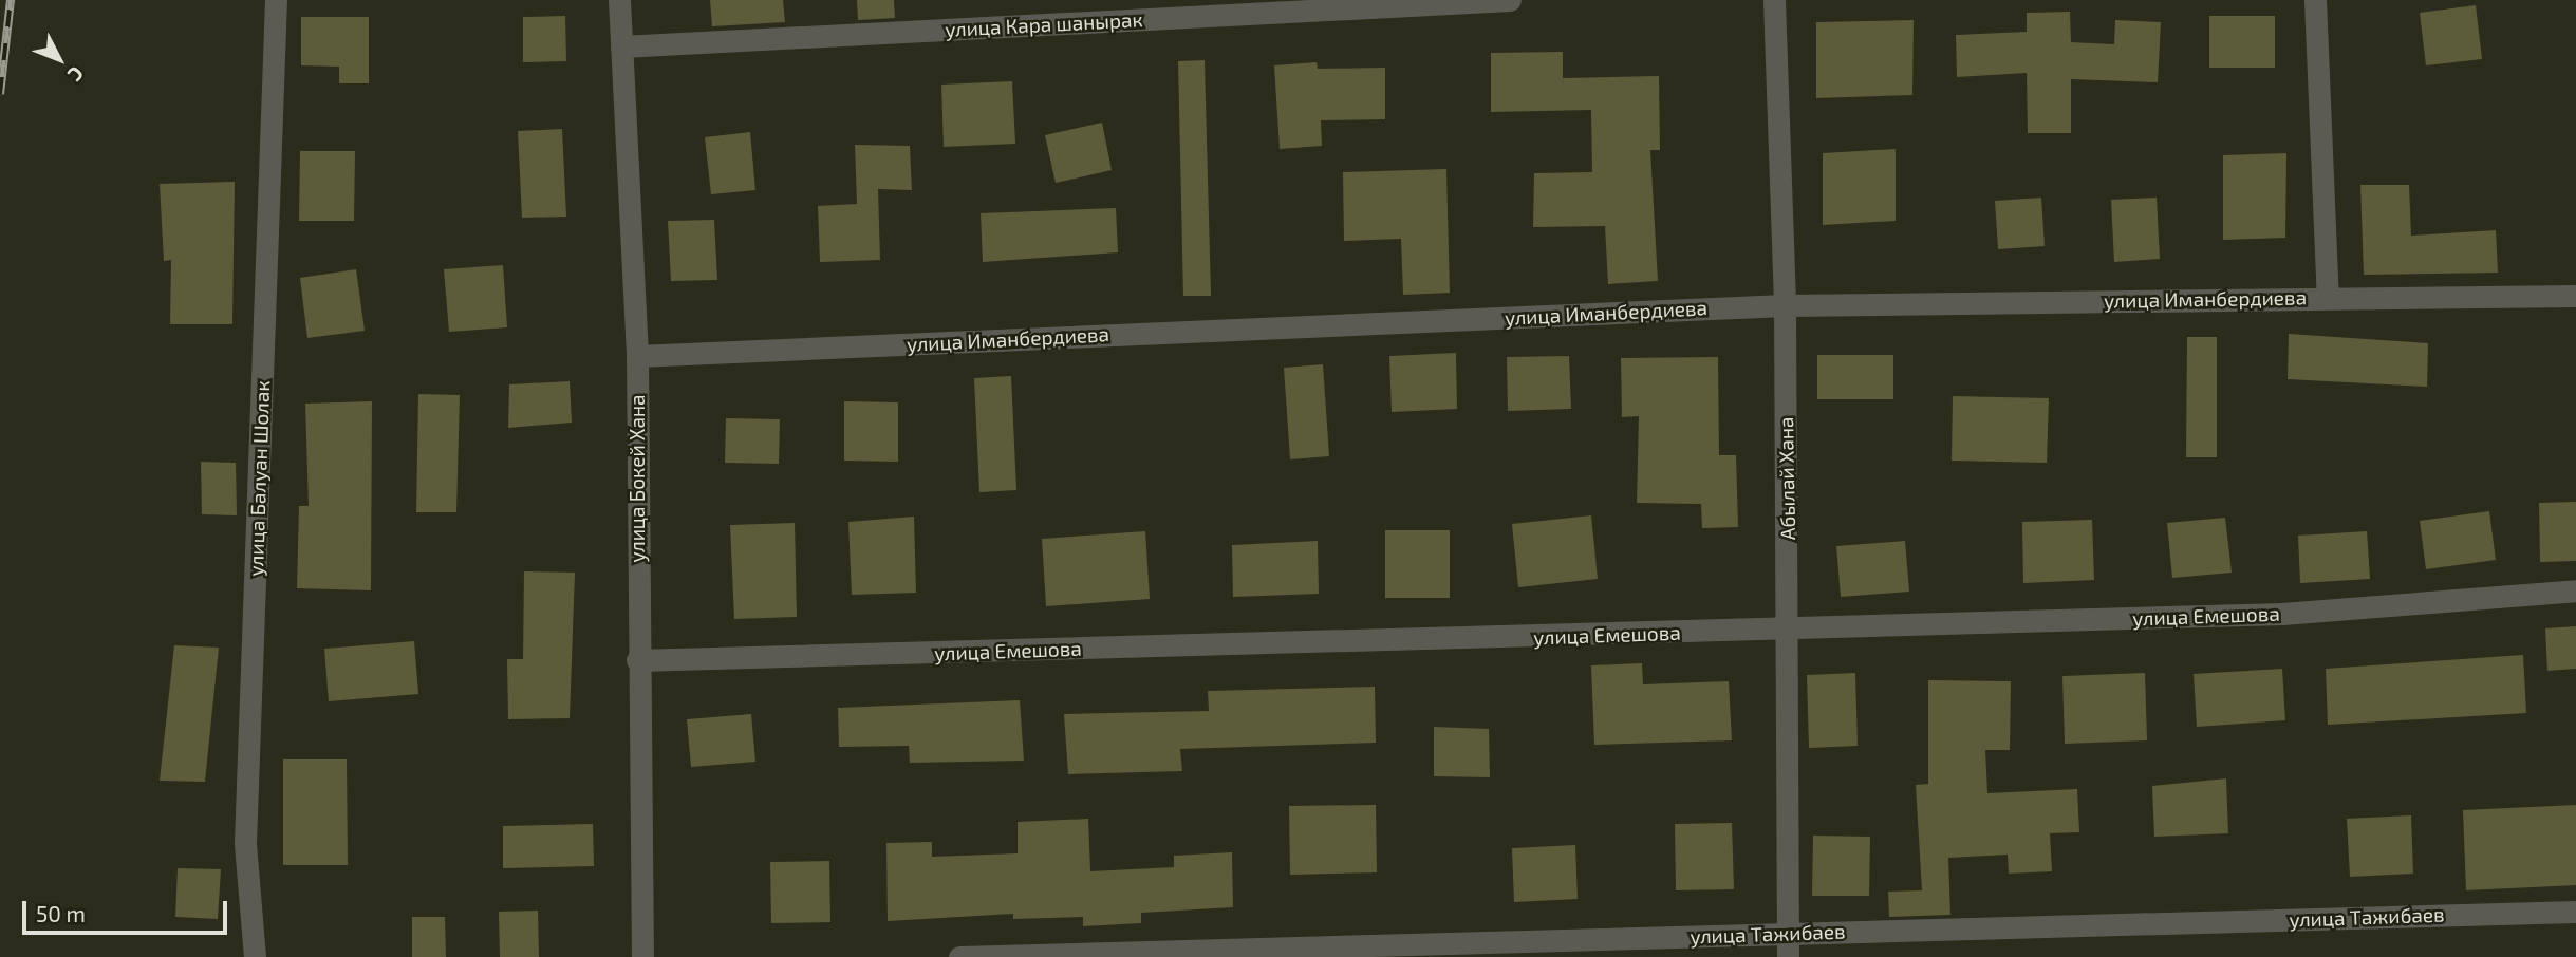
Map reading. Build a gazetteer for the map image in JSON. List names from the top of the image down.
{
  "streets": {
    "street": [
      "улица Кара шанырак",
      "улица Иманбердиева",
      "улица Балуан Шолак",
      "улица Бокей Хана",
      "Абылай Хана",
      "улица Емешова",
      "улица Тажибаев"
    ]
  },
  "crossings": [
    ["улица Кара шанырак", "улица Бокей Хана"],
    ["улица Иманбердиева", "улица Бокей Хана"],
    ["улица Иманбердиева", "Абылай Хана"],
    ["улица Бокей Хана", "улица Емешова"],
    ["Абылай Хана", "улица Емешова"],
    ["Абылай Хана", "улица Тажибаев"]
  ],
  "scale_bar": "50 m",
  "north": "bottom right"
}
